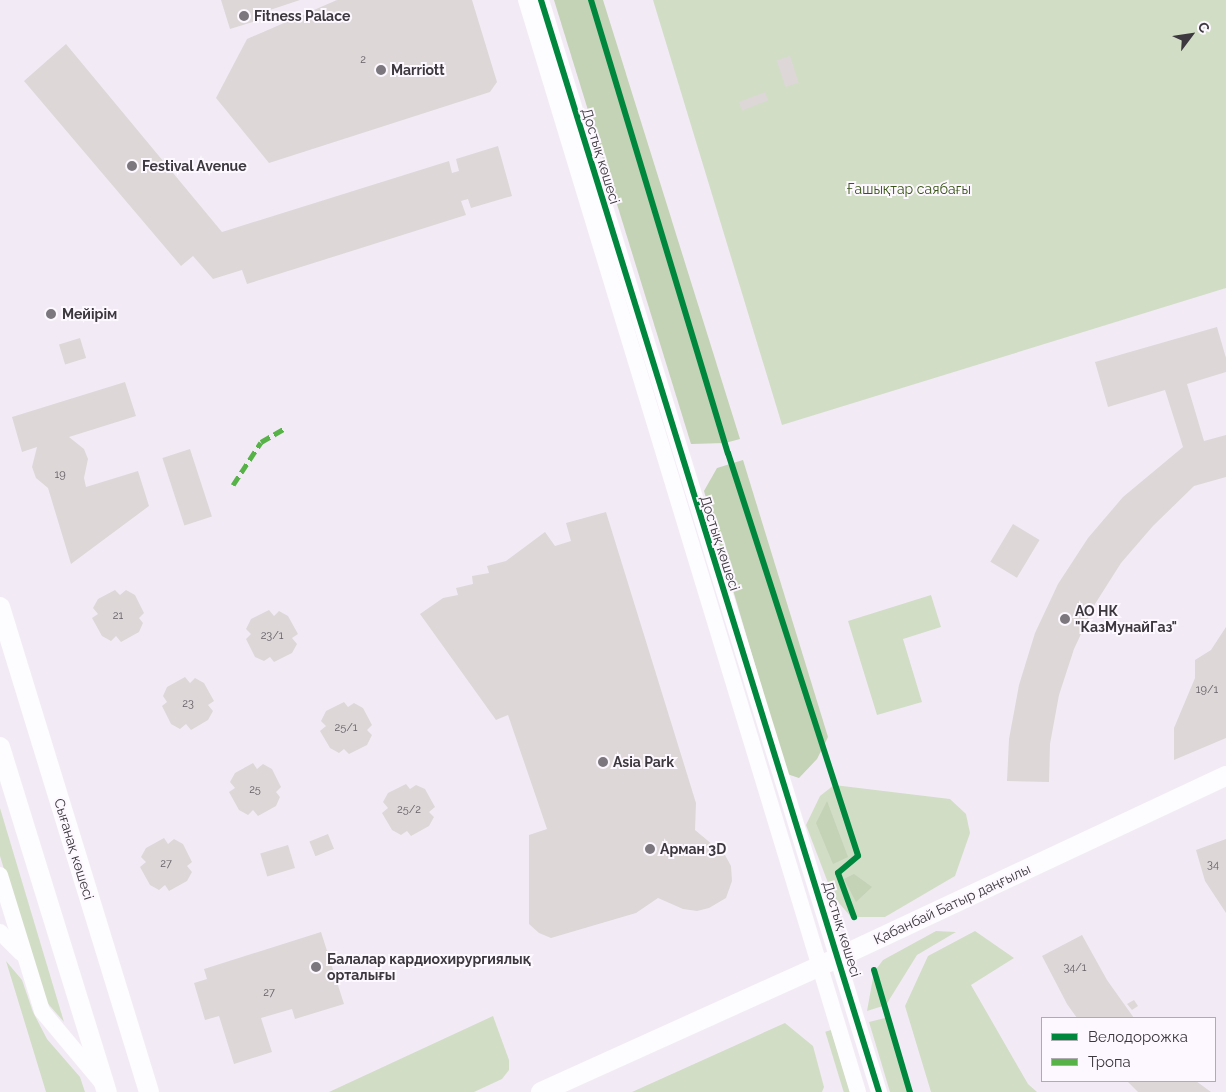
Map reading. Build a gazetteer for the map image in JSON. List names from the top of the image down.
{
  "streets": {
    "main road": ["Сығанақ көшесі", "Қабанбай Батыр даңғылы"],
    "street": ["Достық көшесі"]
  },
  "crossings": [
    ["Достық көшесі", "Қабанбай Батыр даңғылы"]
  ],
  "parks": ["Ғашықтар саябағы"],
  "places": [
    "Fitness Palace",
    "Marriott",
    "Festival Avenue",
    "Мейірім",
    "АО НК \"КазМунайГаз\"",
    "Asia Park",
    "Арман 3D",
    "Балалар кардиохирургиялық орталығы"
  ],
  "house_numbers": [
    "2",
    "19",
    "21",
    "23/1",
    "19/1",
    "23",
    "25/1",
    "25",
    "25/2",
    "27",
    "34",
    "34/1",
    "27"
  ],
  "legend": ["Велодорожка", "Тропа"],
  "north": "top right"
}
